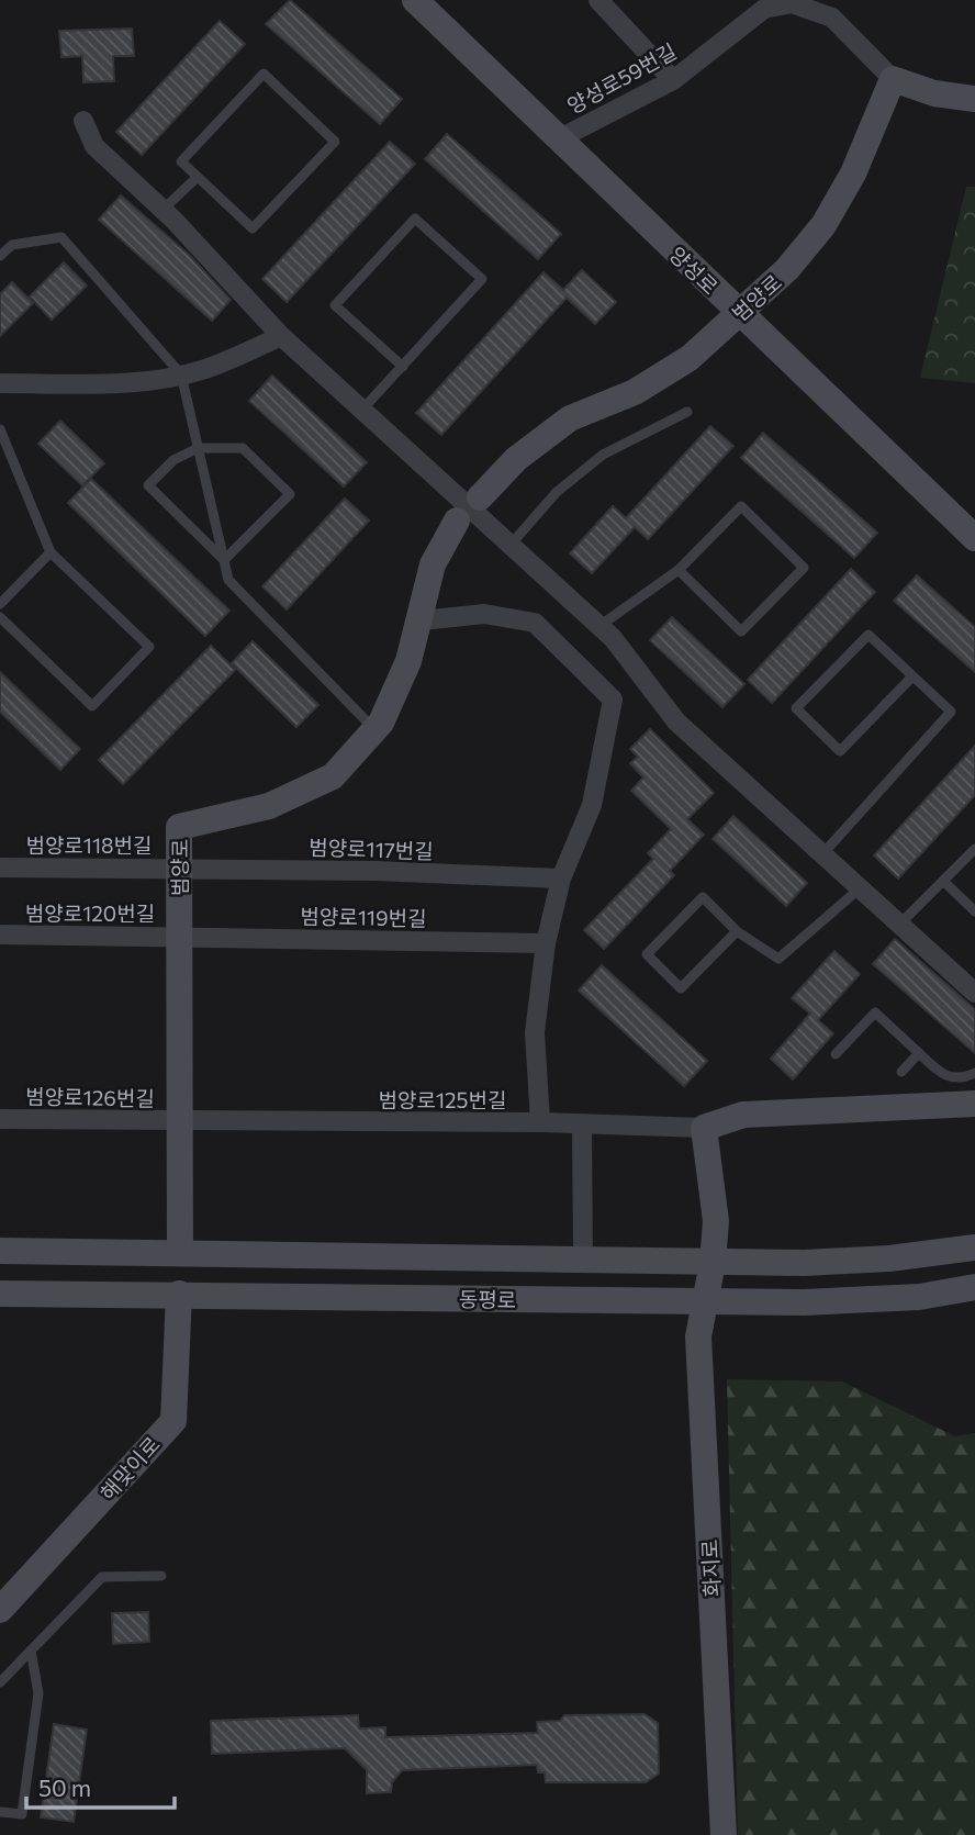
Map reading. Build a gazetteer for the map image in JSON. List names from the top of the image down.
{
  "streets": {
    "street": [
      "양성로59번길",
      "양성로",
      "범양로",
      "범양로118번길",
      "범양로117번길",
      "범양로120번길",
      "범양로119번길",
      "범양로126번길",
      "범양로125번길",
      "동평로",
      "해맞이로",
      "화지로"
    ]
  },
  "crossings": [
    ["양성로59번길", "양성로"],
    ["양성로59번길", "범양로"],
    ["양성로", "범양로"],
    ["범양로", "범양로118번길"],
    ["범양로", "범양로117번길"],
    ["범양로", "범양로120번길"],
    ["범양로", "범양로119번길"],
    ["범양로", "범양로126번길"],
    ["범양로", "범양로125번길"],
    ["범양로", "동평로"],
    ["범양로118번길", "범양로117번길"],
    ["범양로120번길", "범양로119번길"],
    ["범양로126번길", "범양로125번길"],
    ["범양로125번길", "화지로"],
    ["동평로", "해맞이로"],
    ["동평로", "화지로"]
  ],
  "scale_bar": "50 m"
}
